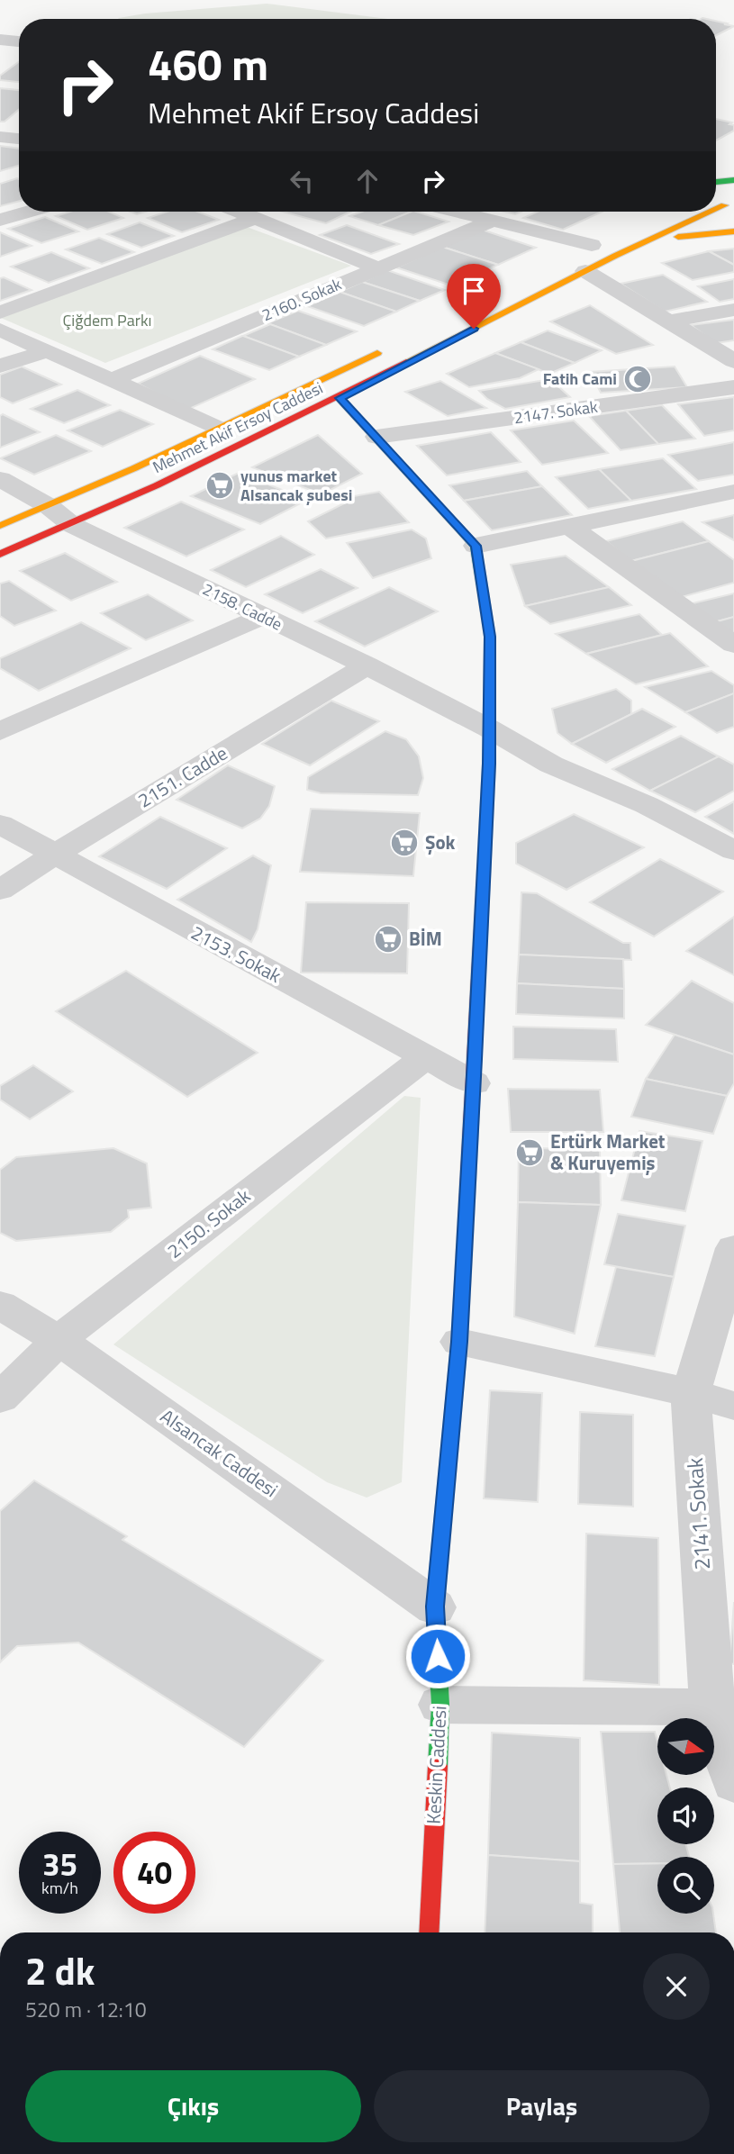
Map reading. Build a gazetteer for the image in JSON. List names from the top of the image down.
{
  "streets": {
    "street": [
      "2160. Sokak",
      "2147. Sokak",
      "Mehmet Akif Ersoy Caddesi",
      "2158. Cadde",
      "2151. Cadde",
      "2153. Sokak",
      "2150. Sokak",
      "Alsancak Caddesi",
      "2141. Sokak",
      "Keskin Caddesi"
    ]
  },
  "crossings": [
    ["Mehmet Akif Ersoy Caddesi", "2158. Cadde"],
    ["2158. Cadde", "2151. Cadde"],
    ["2158. Cadde", "Keskin Caddesi"],
    ["2151. Cadde", "2153. Sokak"],
    ["2153. Sokak", "2150. Sokak"],
    ["2153. Sokak", "Keskin Caddesi"],
    ["2150. Sokak", "Alsancak Caddesi"],
    ["Alsancak Caddesi", "Keskin Caddesi"]
  ],
  "parks": ["Çiğdem Parkı"],
  "places": {
    "mosque": ["Fatih Cami"],
    "supermarket": [
      "yunus market Alsancak şubesi",
      "Şok",
      "BİM",
      "Ertürk Market & Kuruyemiş"
    ]
  },
  "north": "right",
  "page": {
    "turn": ["460 m", "Mehmet Akif Ersoy Caddesi"],
    "speed": "35 km/h",
    "limit": "40",
    "heading": ["2 dk", "520 m · 12:10"],
    "buttons": ["Çıkış", "Paylaş"]
  }
}
